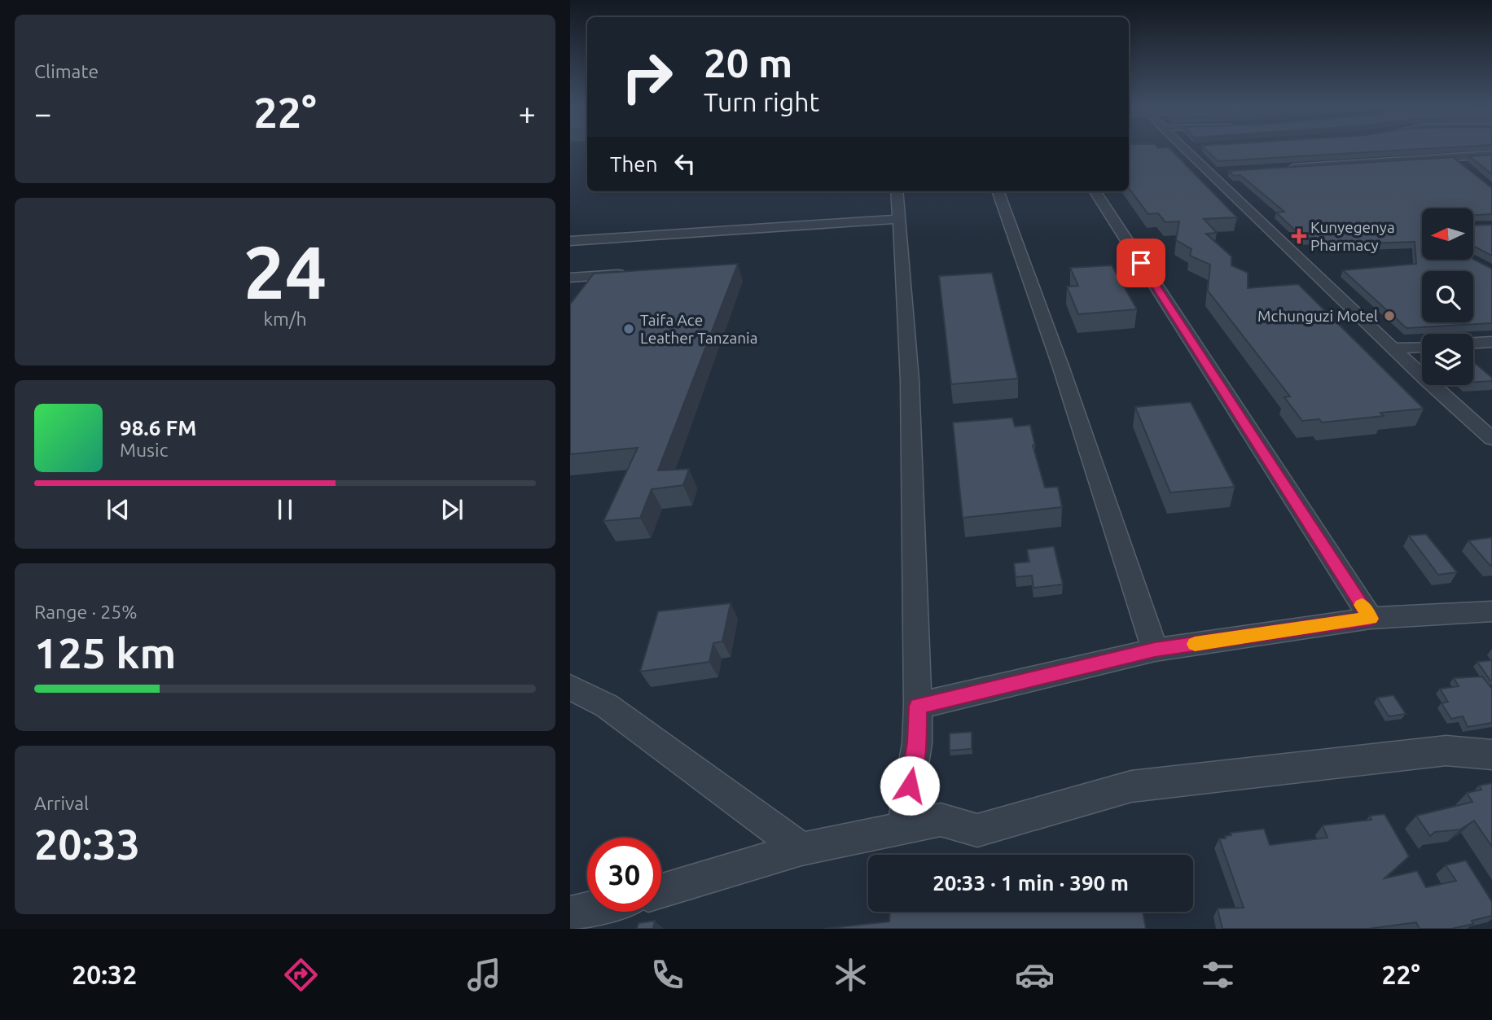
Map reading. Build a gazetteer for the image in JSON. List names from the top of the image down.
{
  "places": {
    "health": ["Kunyegenya Pharmacy"],
    "other": ["Mchunguzi Motel", "Taifa Ace Leather Tanzania"]
  },
  "north": "left",
  "page": {
    "tile": [
      "Climate",
      ["24", "km/h"],
      ["Range · 25%", "125 km"],
      ["Arrival", "20:33"]
    ],
    "turn": ["20 m", "Turn right"],
    "heat": ["−", "22°", "+"],
    "then": "Then",
    "song": ["98.6 FM", "Music"],
    "limit": "30",
    "trip": "20:33 · 1 min · 390 m",
    "tabs": ["20:32", "22°"]
  }
}
